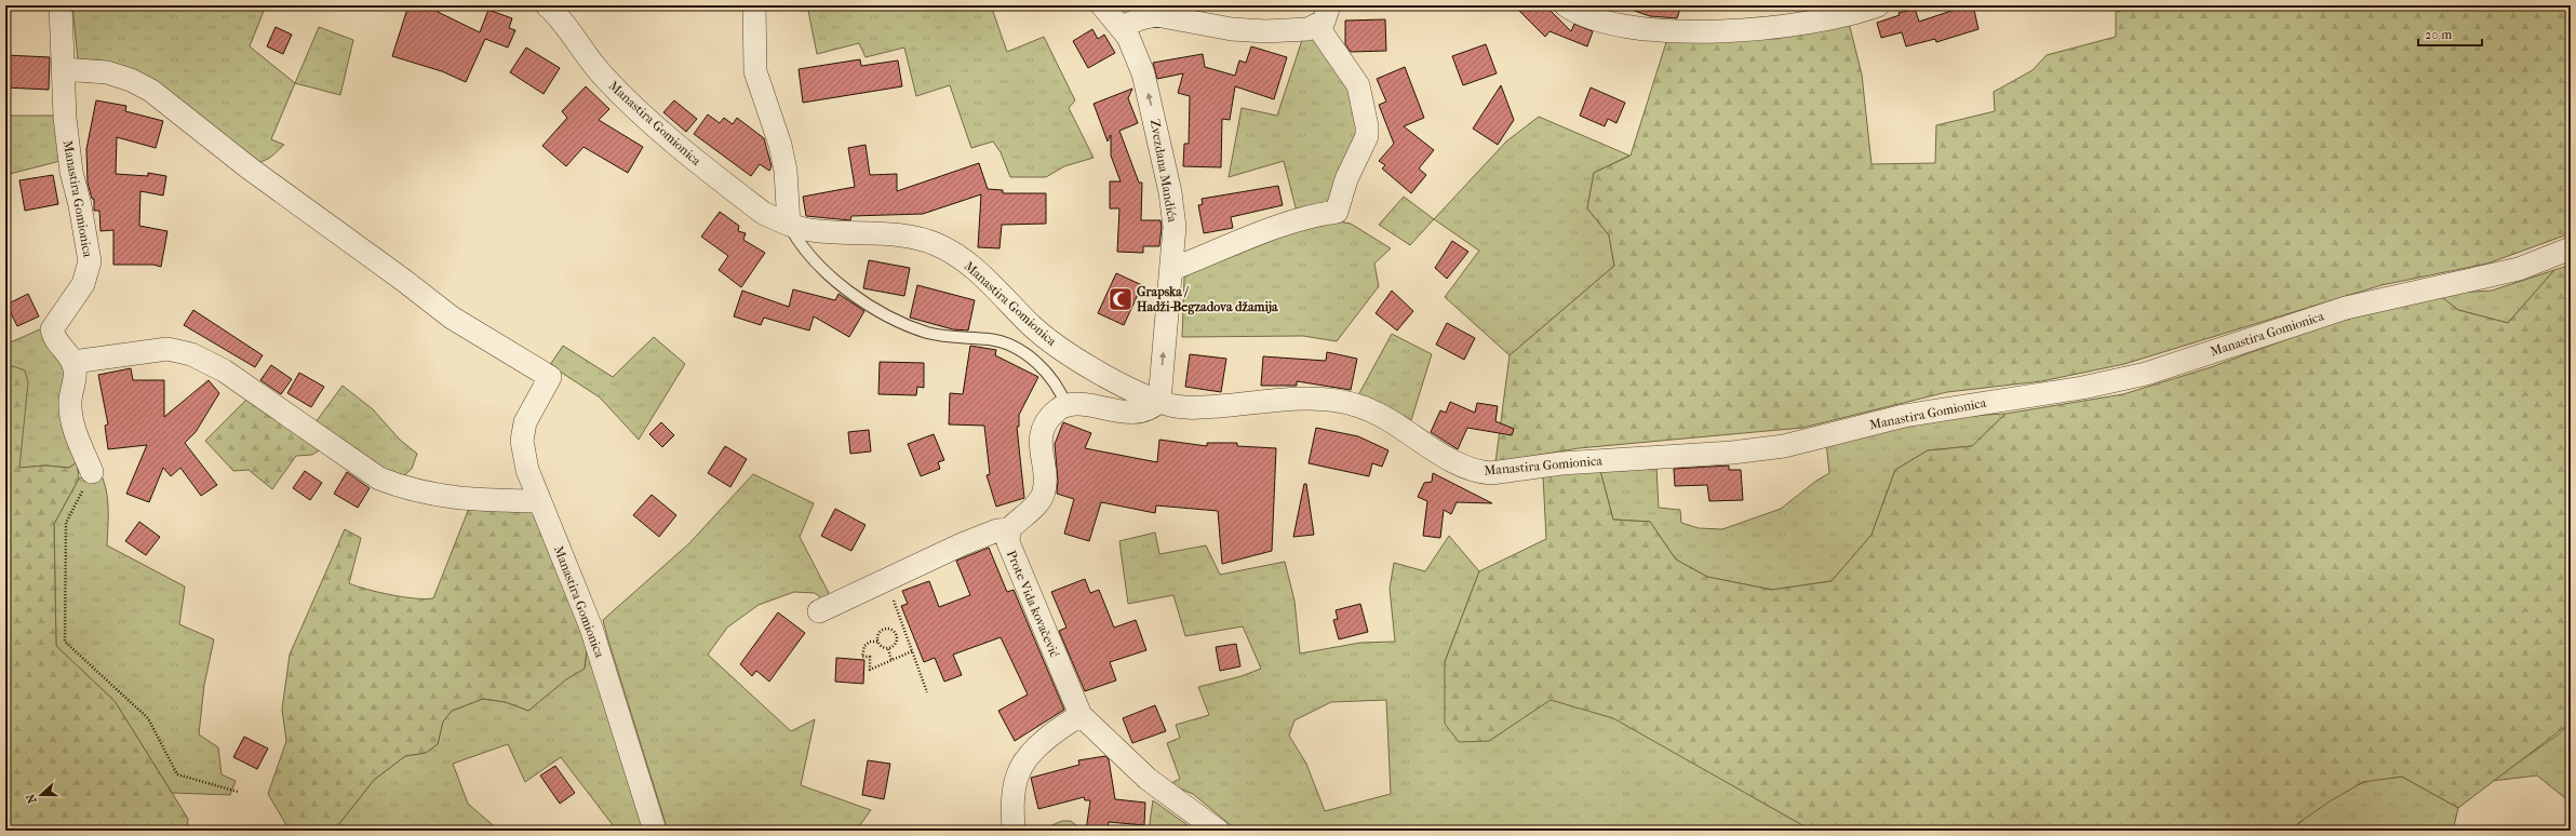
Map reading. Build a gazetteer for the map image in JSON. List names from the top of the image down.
{
  "streets": {
    "street": ["Manastira Gomionica", "Zvezdana Mandića", "Prote Vida kovačević"]
  },
  "crossings": [
    ["Manastira Gomionica", "Zvezdana Mandića"]
  ],
  "one_way": ["Zvezdana Mandića"],
  "places": {
    "mosque": ["Grapska / Hadži-Begzadova džamija"]
  },
  "scale_bar": "20 m",
  "north": "left"
}
